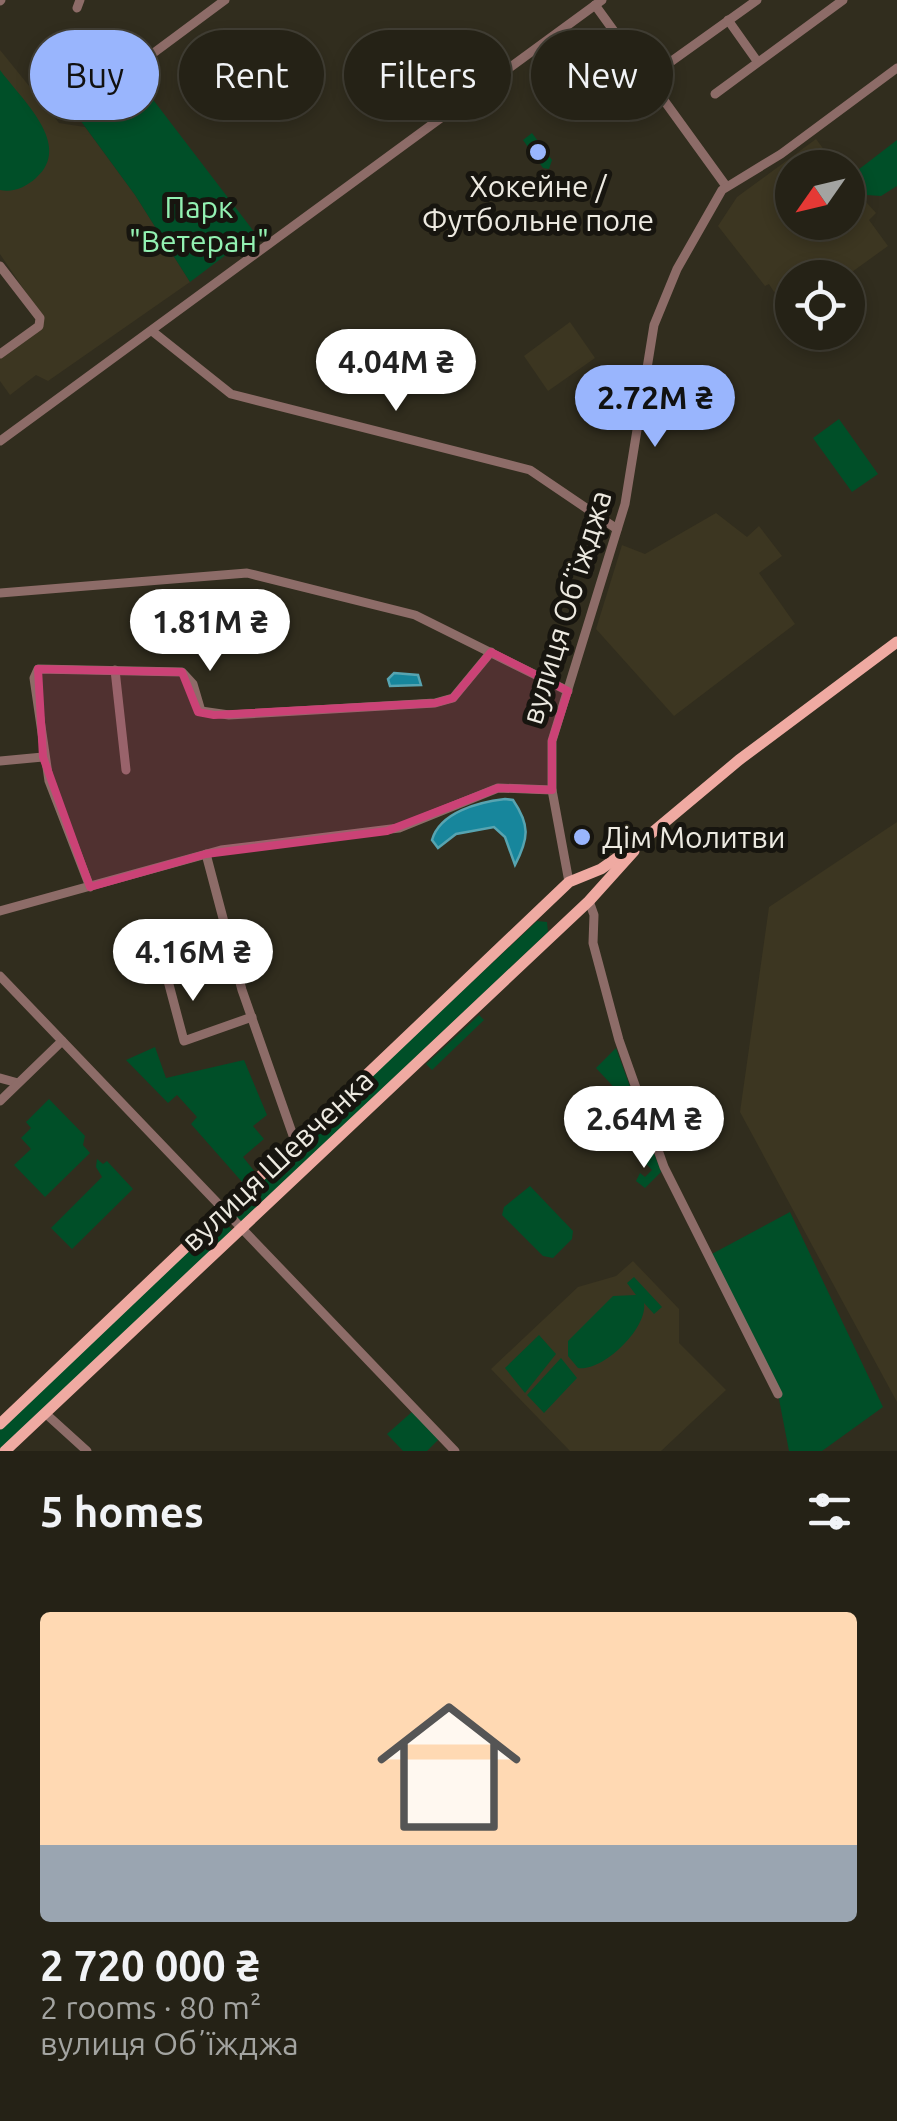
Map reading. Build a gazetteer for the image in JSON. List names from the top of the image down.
{
  "streets": {
    "main road": ["вулиця Шевченка"],
    "street": ["вулиця Обʼїжджа"]
  },
  "crossings": [
    ["вулиця Обʼїжджа", "вулиця Шевченка"]
  ],
  "parks": ["Парк \"Ветеран\""],
  "places": ["Хокейне / Футбольне поле", "Дім Молитви"],
  "north": "bottom left",
  "page": {
    "chip": [
      "Buy",
      "Rent",
      "Filters",
      "New"
    ],
    "price": [
      "4.04M ₴",
      "2.72M ₴",
      "1.81M ₴",
      "4.16M ₴",
      "2.64M ₴"
    ],
    "heading": "5 homes",
    "list": [
      {
        "name": "2 720 000 ₴",
        "note": "2 rooms · 80 m² · вулиця Обʼїжджа"
      }
    ]
  }
}
